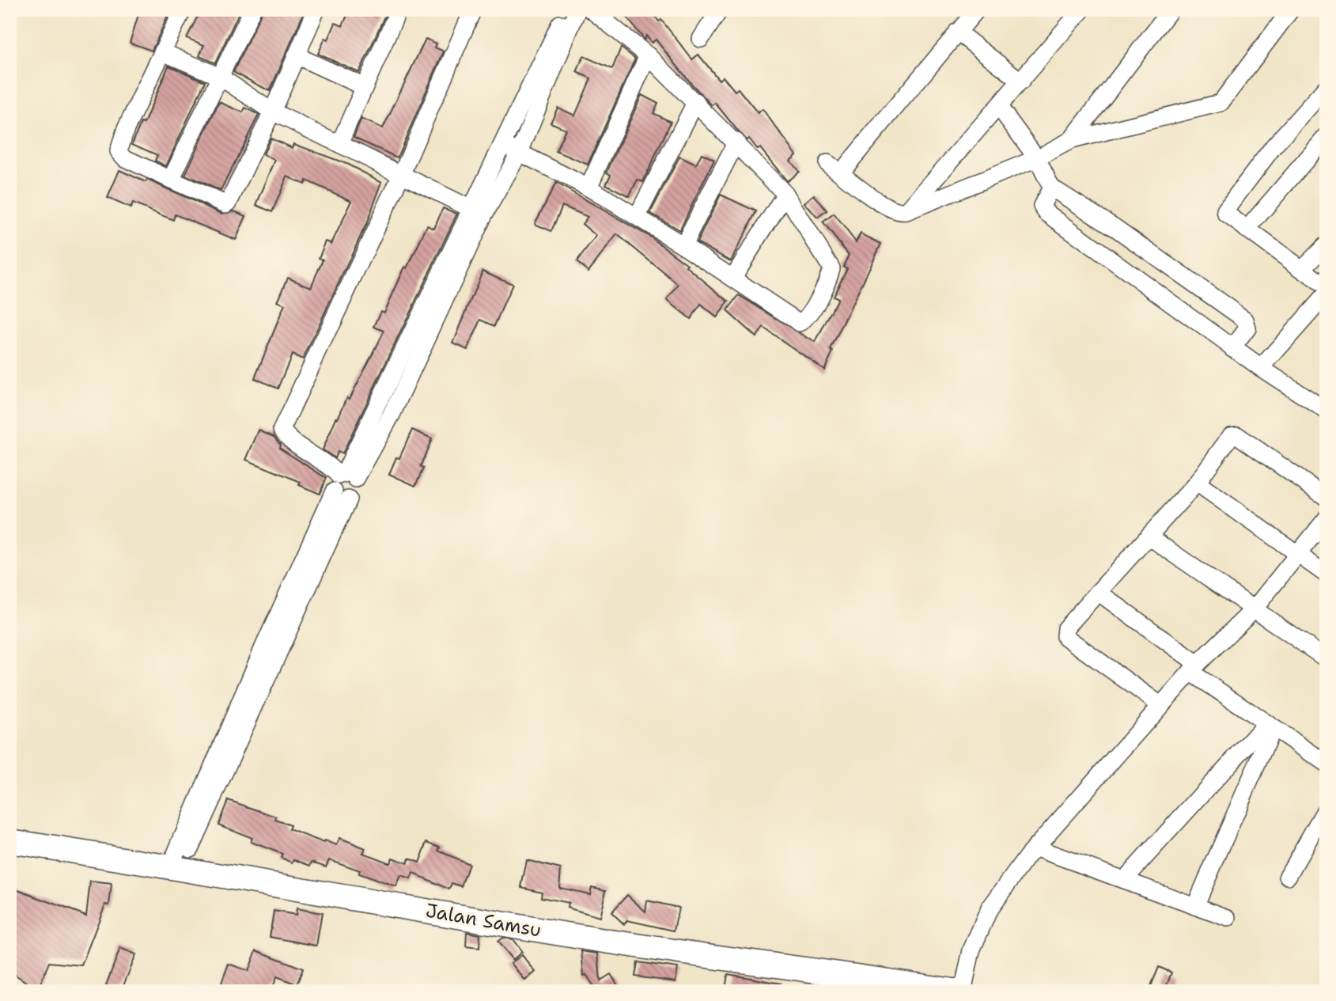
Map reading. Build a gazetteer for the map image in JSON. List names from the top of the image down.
{
  "streets": {
    "street": ["Jalan Samsu"]
  }
}
